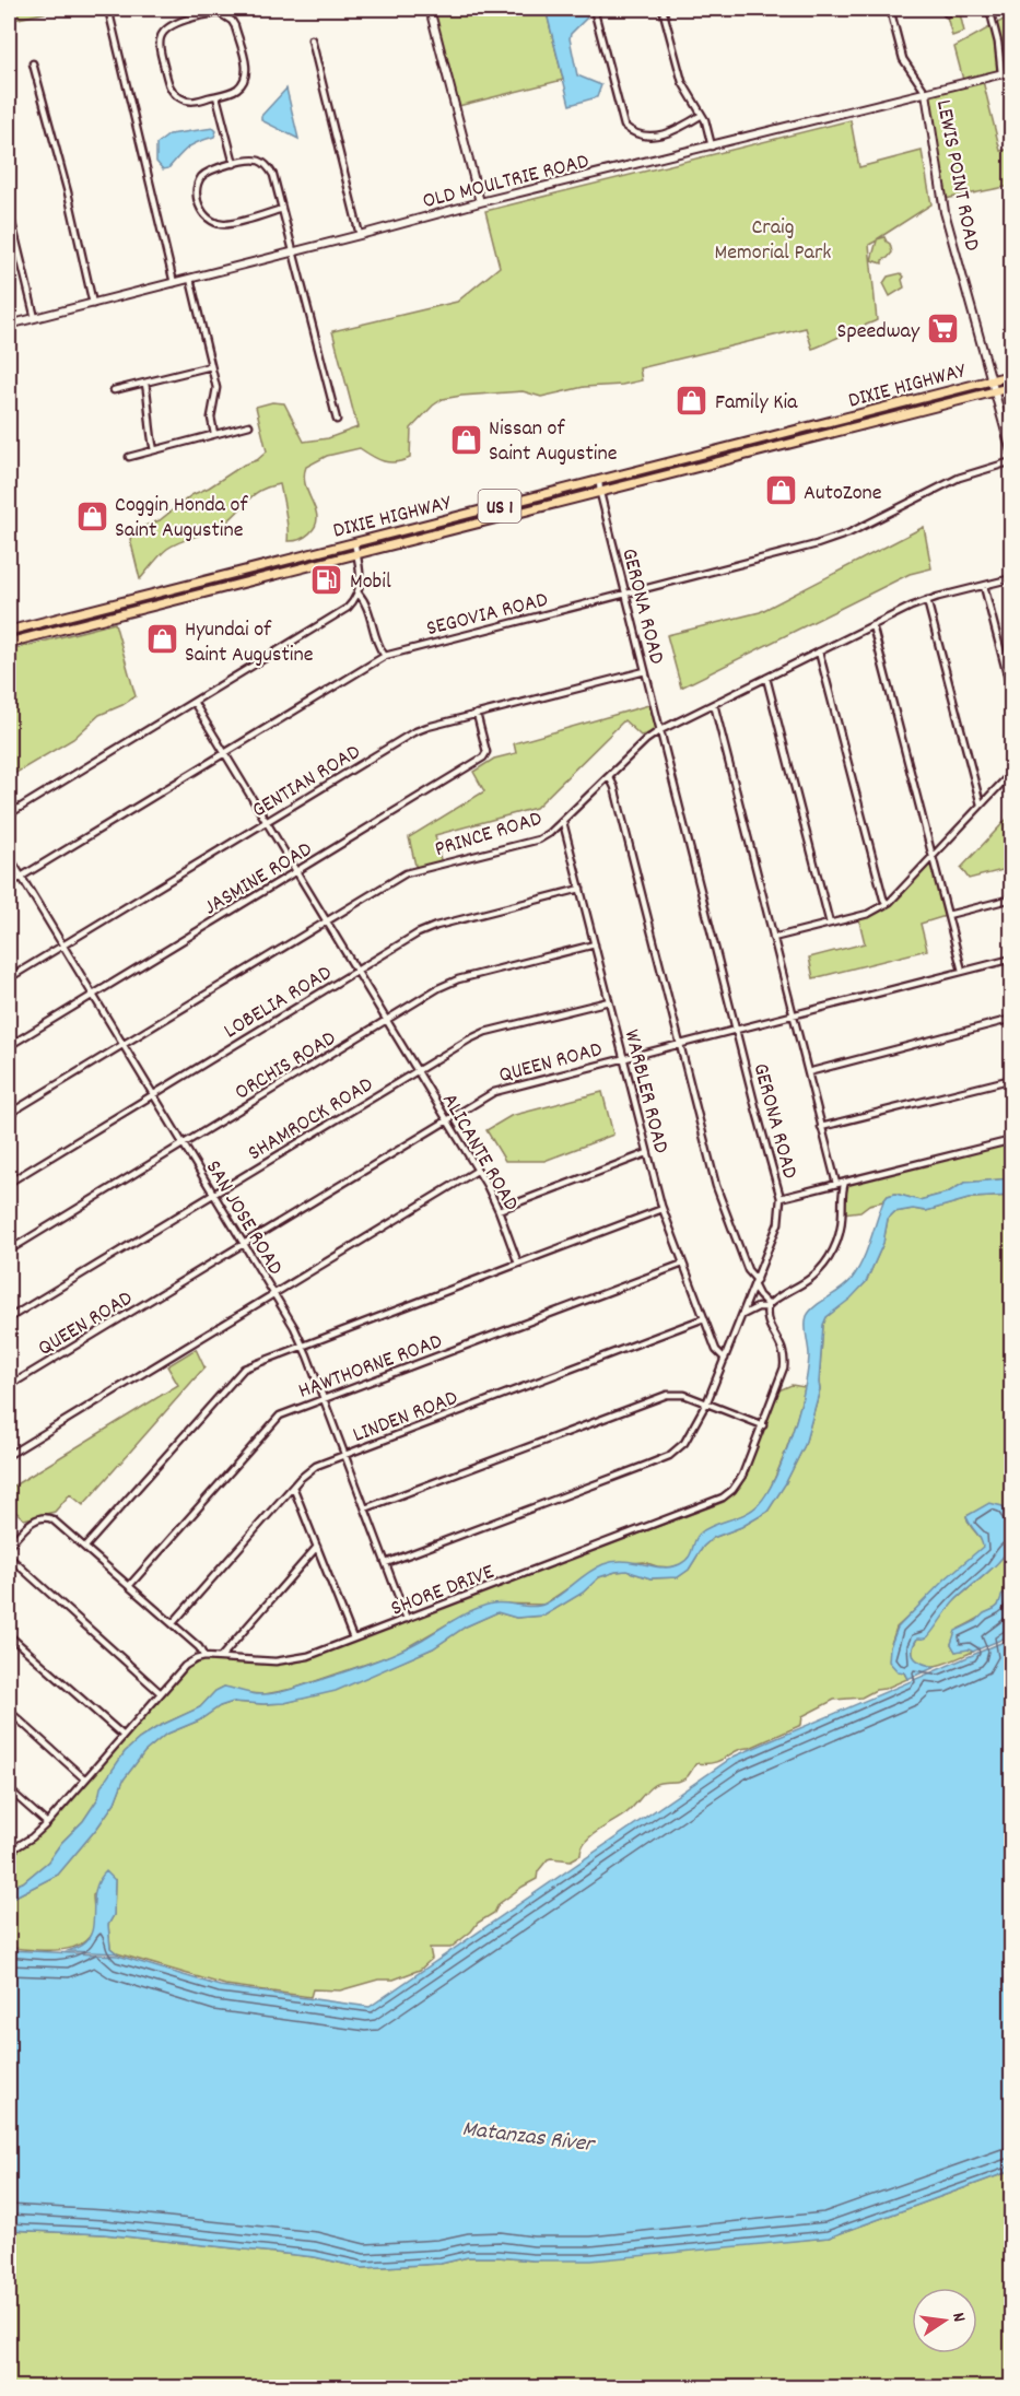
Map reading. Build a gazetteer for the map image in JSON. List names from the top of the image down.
{
  "streets": {
    "main road": [
      "LEWIS POINT ROAD",
      "OLD MOULTRIE ROAD",
      "DIXIE HIGHWAY",
      "US 1"
    ],
    "street": [
      "GERONA ROAD",
      "SEGOVIA ROAD",
      "GENTIAN ROAD",
      "PRINCE ROAD",
      "JASMINE ROAD",
      "LOBELIA ROAD",
      "QUEEN ROAD",
      "ORCHIS ROAD",
      "WARBLER ROAD",
      "SHAMROCK ROAD",
      "ALICANTE ROAD",
      "SAN JOSE ROAD",
      "HAWTHORNE ROAD",
      "LINDEN ROAD",
      "SHORE DRIVE"
    ]
  },
  "crossings": [
    ["LEWIS POINT ROAD", "OLD MOULTRIE ROAD"],
    ["LEWIS POINT ROAD", "DIXIE HIGHWAY"],
    ["DIXIE HIGHWAY", "US 1"],
    ["DIXIE HIGHWAY", "GERONA ROAD"],
    ["US 1", "GERONA ROAD"],
    ["GERONA ROAD", "SEGOVIA ROAD"],
    ["GERONA ROAD", "GENTIAN ROAD"],
    ["GERONA ROAD", "PRINCE ROAD"],
    ["GERONA ROAD", "QUEEN ROAD"],
    ["GERONA ROAD", "WARBLER ROAD"],
    ["GERONA ROAD", "SAN JOSE ROAD"],
    ["GERONA ROAD", "SHORE DRIVE"],
    ["SEGOVIA ROAD", "ALICANTE ROAD"],
    ["SEGOVIA ROAD", "SAN JOSE ROAD"],
    ["GENTIAN ROAD", "JASMINE ROAD"],
    ["GENTIAN ROAD", "ALICANTE ROAD"],
    ["GENTIAN ROAD", "SAN JOSE ROAD"],
    ["PRINCE ROAD", "WARBLER ROAD"],
    ["PRINCE ROAD", "ALICANTE ROAD"],
    ["PRINCE ROAD", "SAN JOSE ROAD"],
    ["JASMINE ROAD", "ALICANTE ROAD"],
    ["JASMINE ROAD", "SAN JOSE ROAD"],
    ["LOBELIA ROAD", "WARBLER ROAD"],
    ["LOBELIA ROAD", "ALICANTE ROAD"],
    ["LOBELIA ROAD", "SAN JOSE ROAD"],
    ["QUEEN ROAD", "WARBLER ROAD"],
    ["QUEEN ROAD", "ALICANTE ROAD"],
    ["QUEEN ROAD", "SAN JOSE ROAD"],
    ["ORCHIS ROAD", "WARBLER ROAD"],
    ["ORCHIS ROAD", "ALICANTE ROAD"],
    ["ORCHIS ROAD", "SAN JOSE ROAD"],
    ["WARBLER ROAD", "SHAMROCK ROAD"],
    ["WARBLER ROAD", "HAWTHORNE ROAD"],
    ["WARBLER ROAD", "LINDEN ROAD"],
    ["SHAMROCK ROAD", "ALICANTE ROAD"],
    ["SHAMROCK ROAD", "SAN JOSE ROAD"],
    ["SAN JOSE ROAD", "HAWTHORNE ROAD"],
    ["SAN JOSE ROAD", "LINDEN ROAD"],
    ["SAN JOSE ROAD", "SHORE DRIVE"]
  ],
  "water": ["Matanzas River"],
  "parks": ["Craig Memorial Park"],
  "places": {
    "supermarket": ["Speedway"],
    "shop": [
      "Family Kia",
      "Nissan of Saint Augustine",
      "AutoZone",
      "Coggin Honda of Saint Augustine",
      "Hyundai of Saint Augustine"
    ],
    "fuel station": ["Mobil"]
  },
  "north": "right"
}
